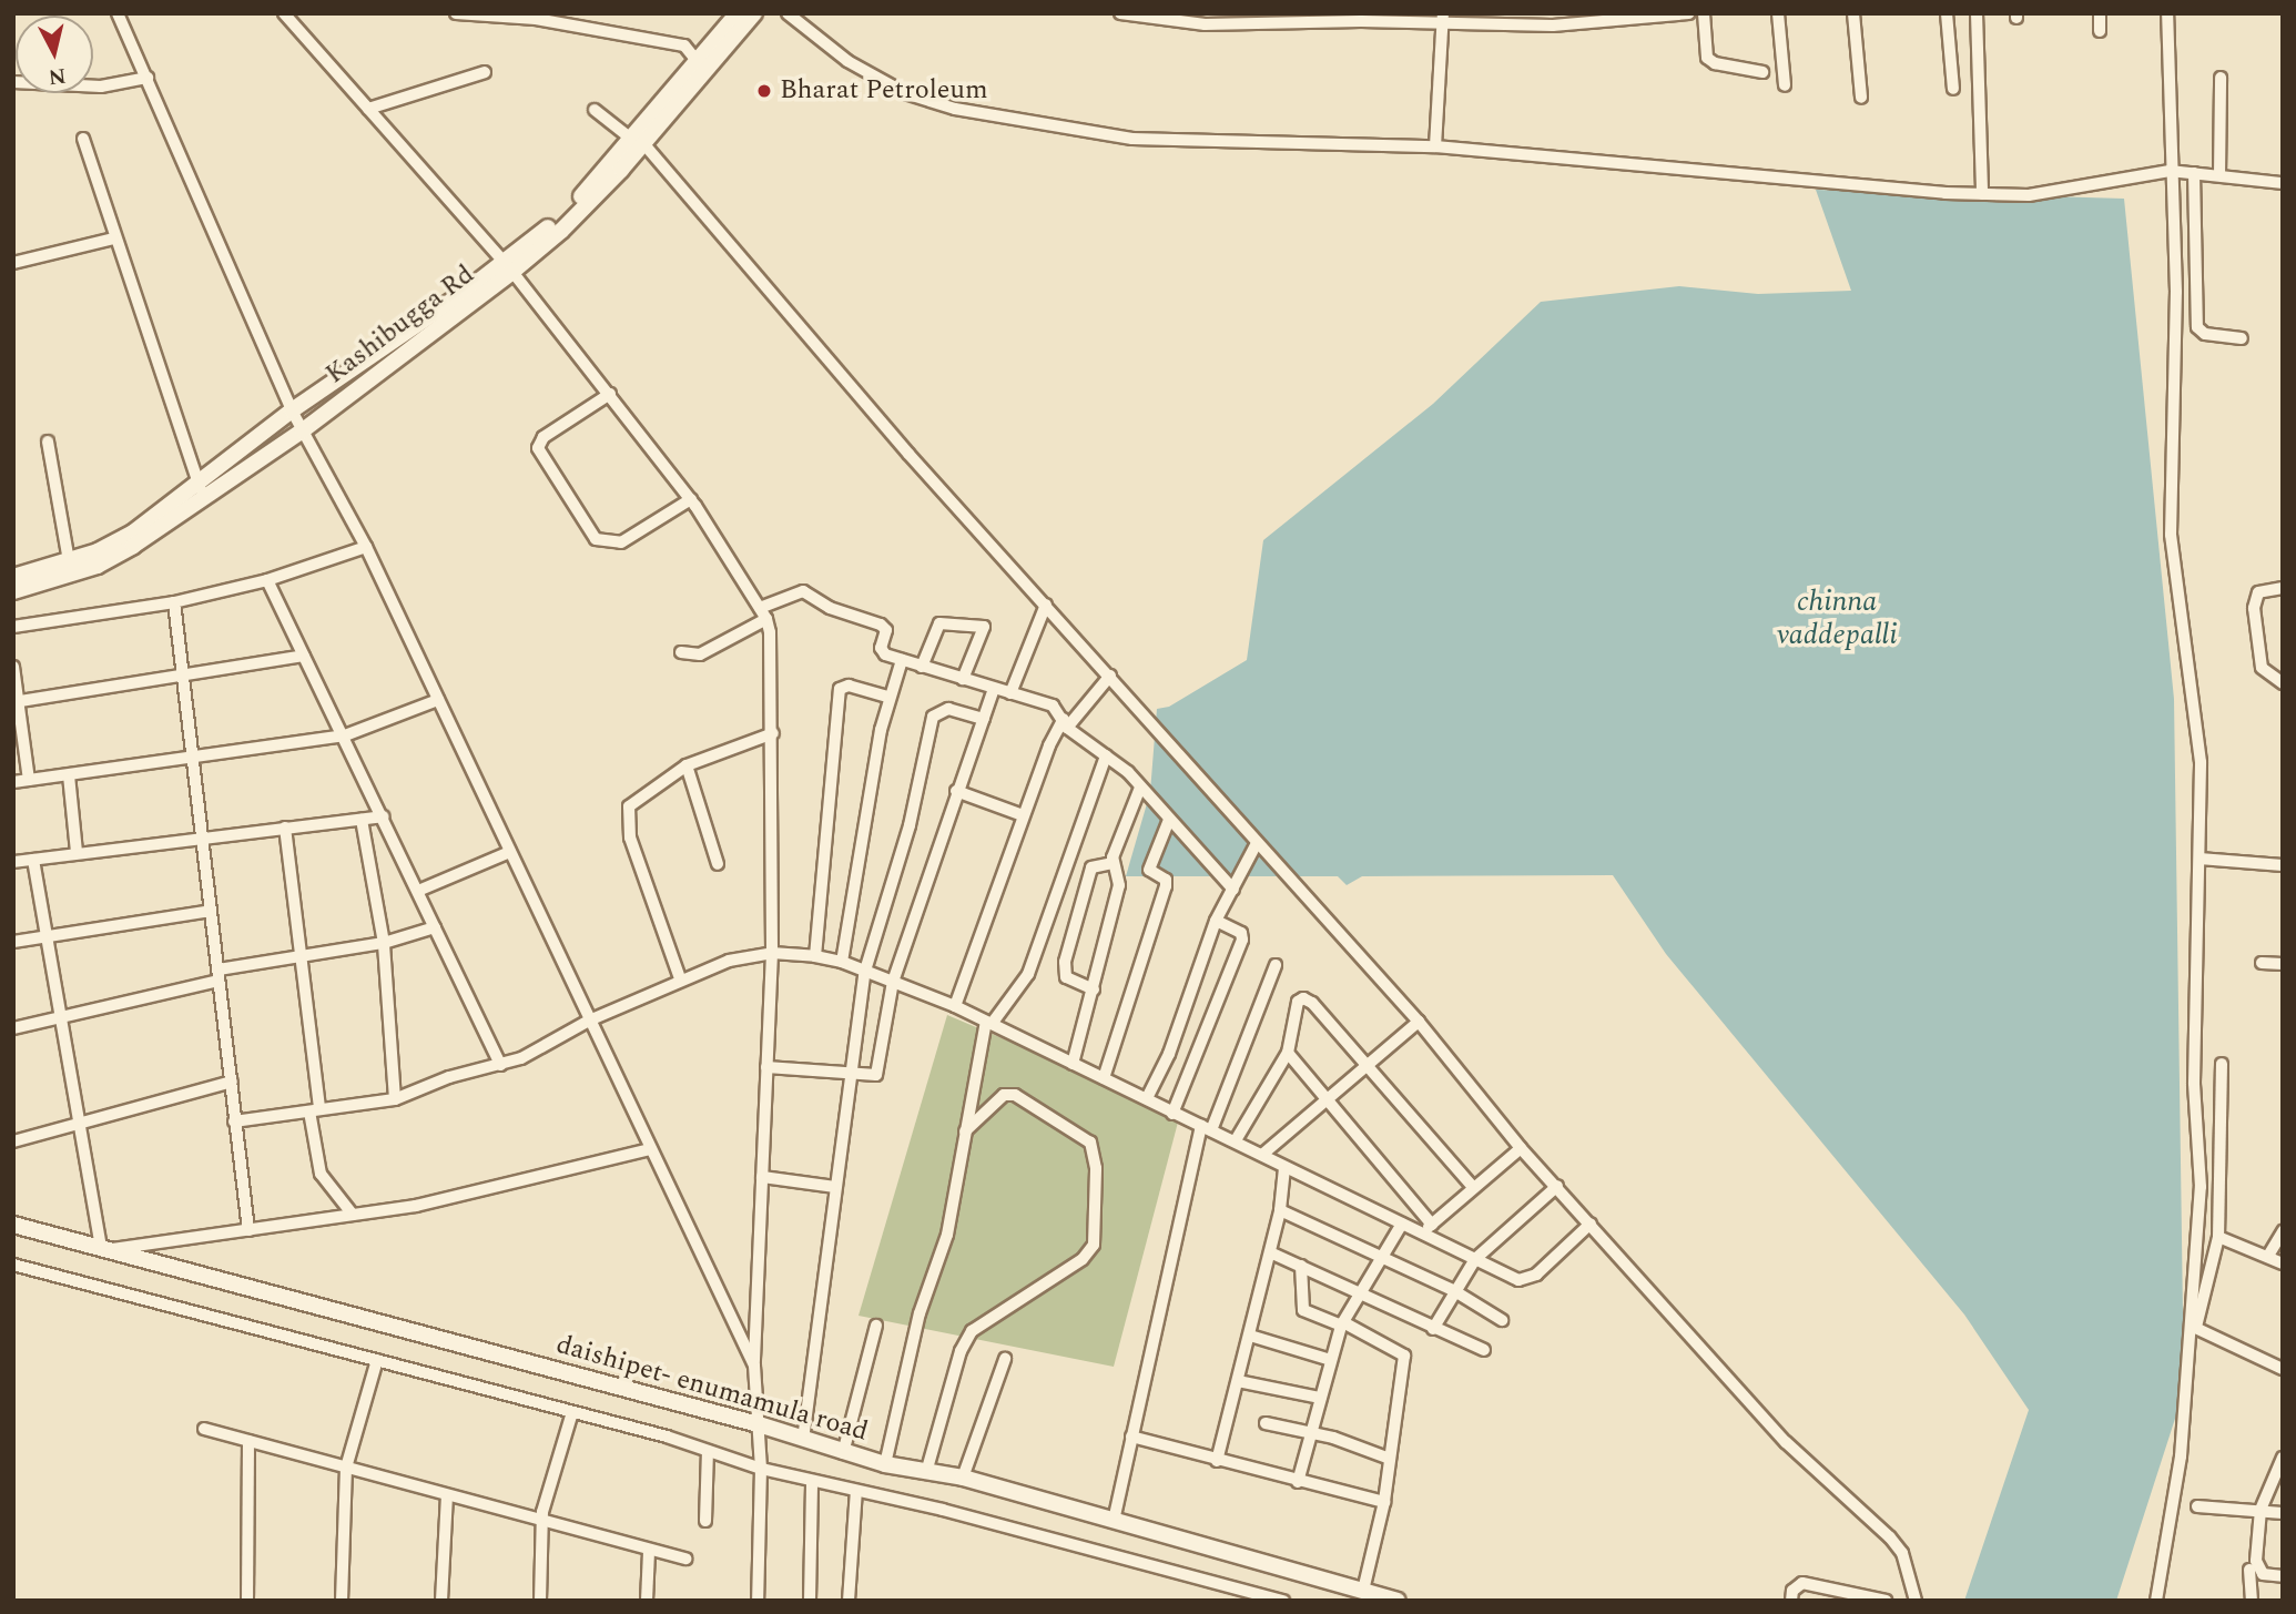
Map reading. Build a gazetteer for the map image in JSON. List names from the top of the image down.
{
  "streets": {
    "main road": ["Kashibugga Rd", "daishipet- enumamula road"]
  },
  "water": ["chinna vaddepalli"],
  "places": ["Bharat Petroleum"],
  "north": "bottom"
}
